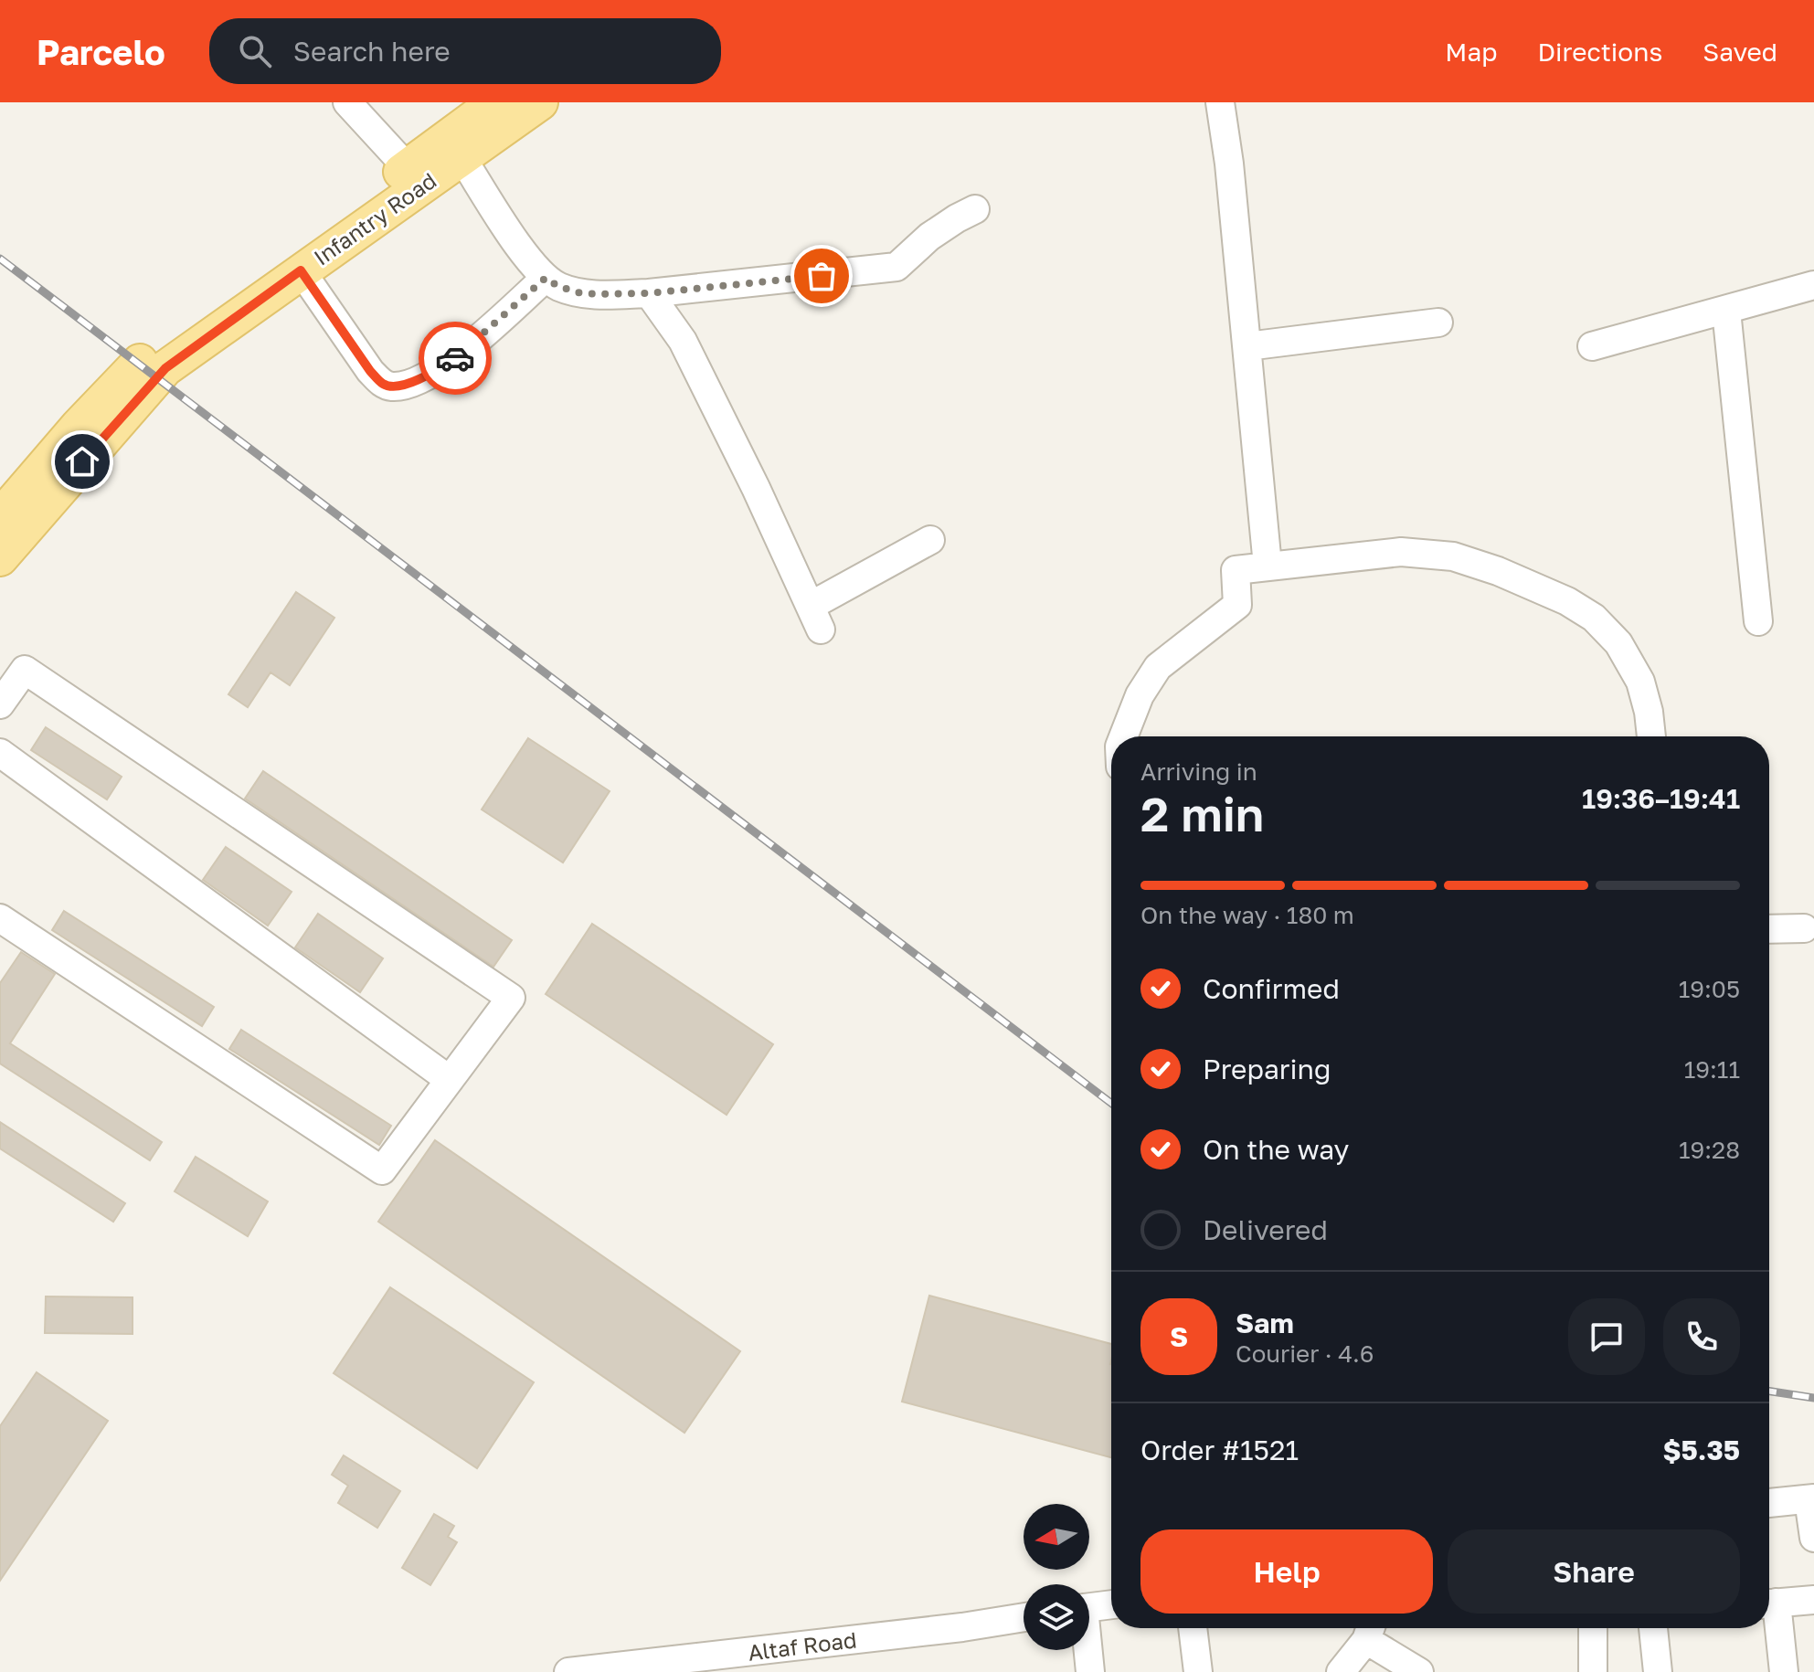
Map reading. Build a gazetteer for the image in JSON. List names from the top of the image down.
{
  "streets": {
    "main road": ["Infantry Road"],
    "street": ["Altaf Road"]
  },
  "north": "left",
  "page": {
    "header": "Parcelo",
    "search": "Search here",
    "nav": ["Map", "Directions", "Saved"],
    "heading": ["2 min", "Arriving in", "19:36–19:41"],
    "panel": [
      "Sam",
      "Courier · 4.6",
      "Order #1521",
      "$5.35"
    ],
    "bar": "On the way · 180 m",
    "list": [
      ["Confirmed", "19:05"],
      ["Preparing", "19:11"],
      ["On the way", "19:28"],
      "Delivered"
    ],
    "round": "S",
    "buttons": ["Help", "Share"]
  }
}
